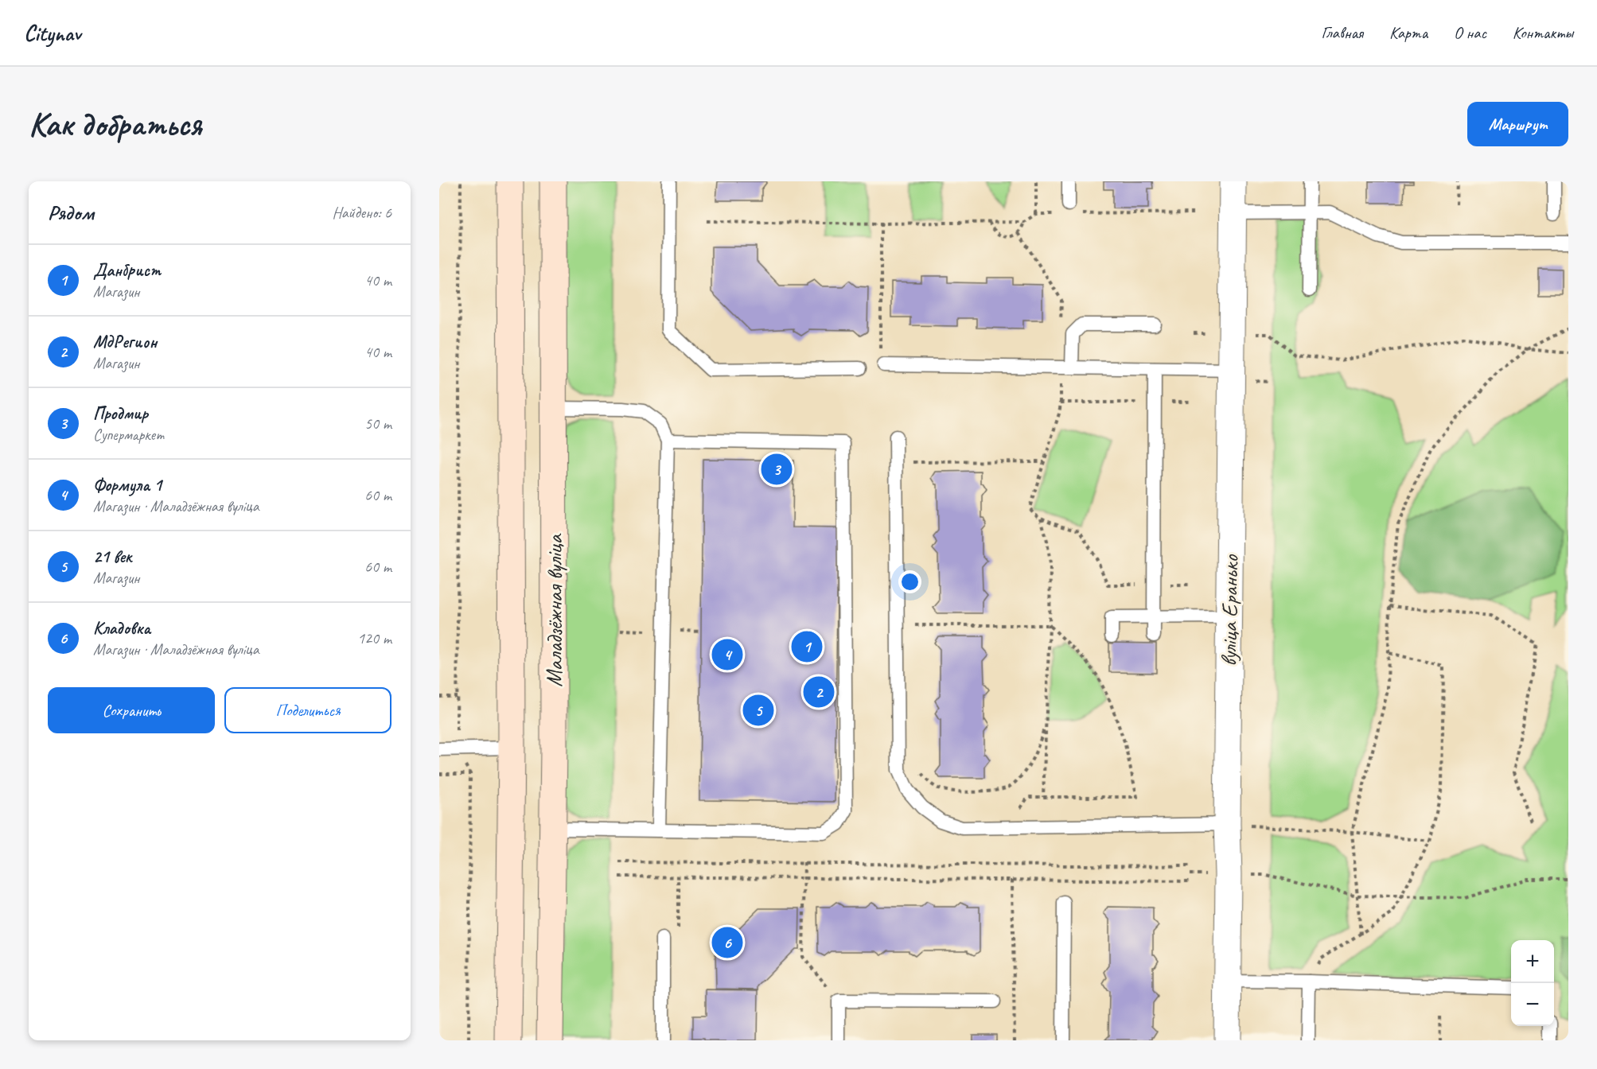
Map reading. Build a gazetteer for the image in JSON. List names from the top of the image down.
{
  "streets": {
    "main road": ["Маладзёжная вуліца"],
    "street": ["вуліца Еранько"]
  },
  "page": {
    "header": "Citynav",
    "nav": [
      "Главная",
      "Карта",
      "О нас",
      "Контакты"
    ],
    "buttons": [
      "Маршрут",
      ["Сохранить", "Поделиться"]
    ],
    "title": "Как добраться",
    "heading": ["Рядом", "Найдено: 6"],
    "list": [
      {
        "mark": "1",
        "name": "Данбрист",
        "note": "Магазин",
        "value": "40 m"
      },
      {
        "mark": "2",
        "name": "МдРегион",
        "note": "Магазин",
        "value": "40 m"
      },
      {
        "mark": "3",
        "name": "Продмир",
        "note": "Супермаркет",
        "value": "50 m"
      },
      {
        "mark": "4",
        "name": "Формула 1",
        "note": "Магазин · Маладзёжная вуліца",
        "value": "60 m"
      },
      {
        "mark": "5",
        "name": "21 век",
        "note": "Магазин",
        "value": "60 m"
      },
      {
        "mark": "6",
        "name": "Кладовка",
        "note": "Магазин · Маладзёжная вуліца",
        "value": "120 m"
      }
    ],
    "pins": [
      "3",
      "1",
      "4",
      "2",
      "5",
      "6"
    ],
    "map_buttons": ["+", "−"]
  }
}
